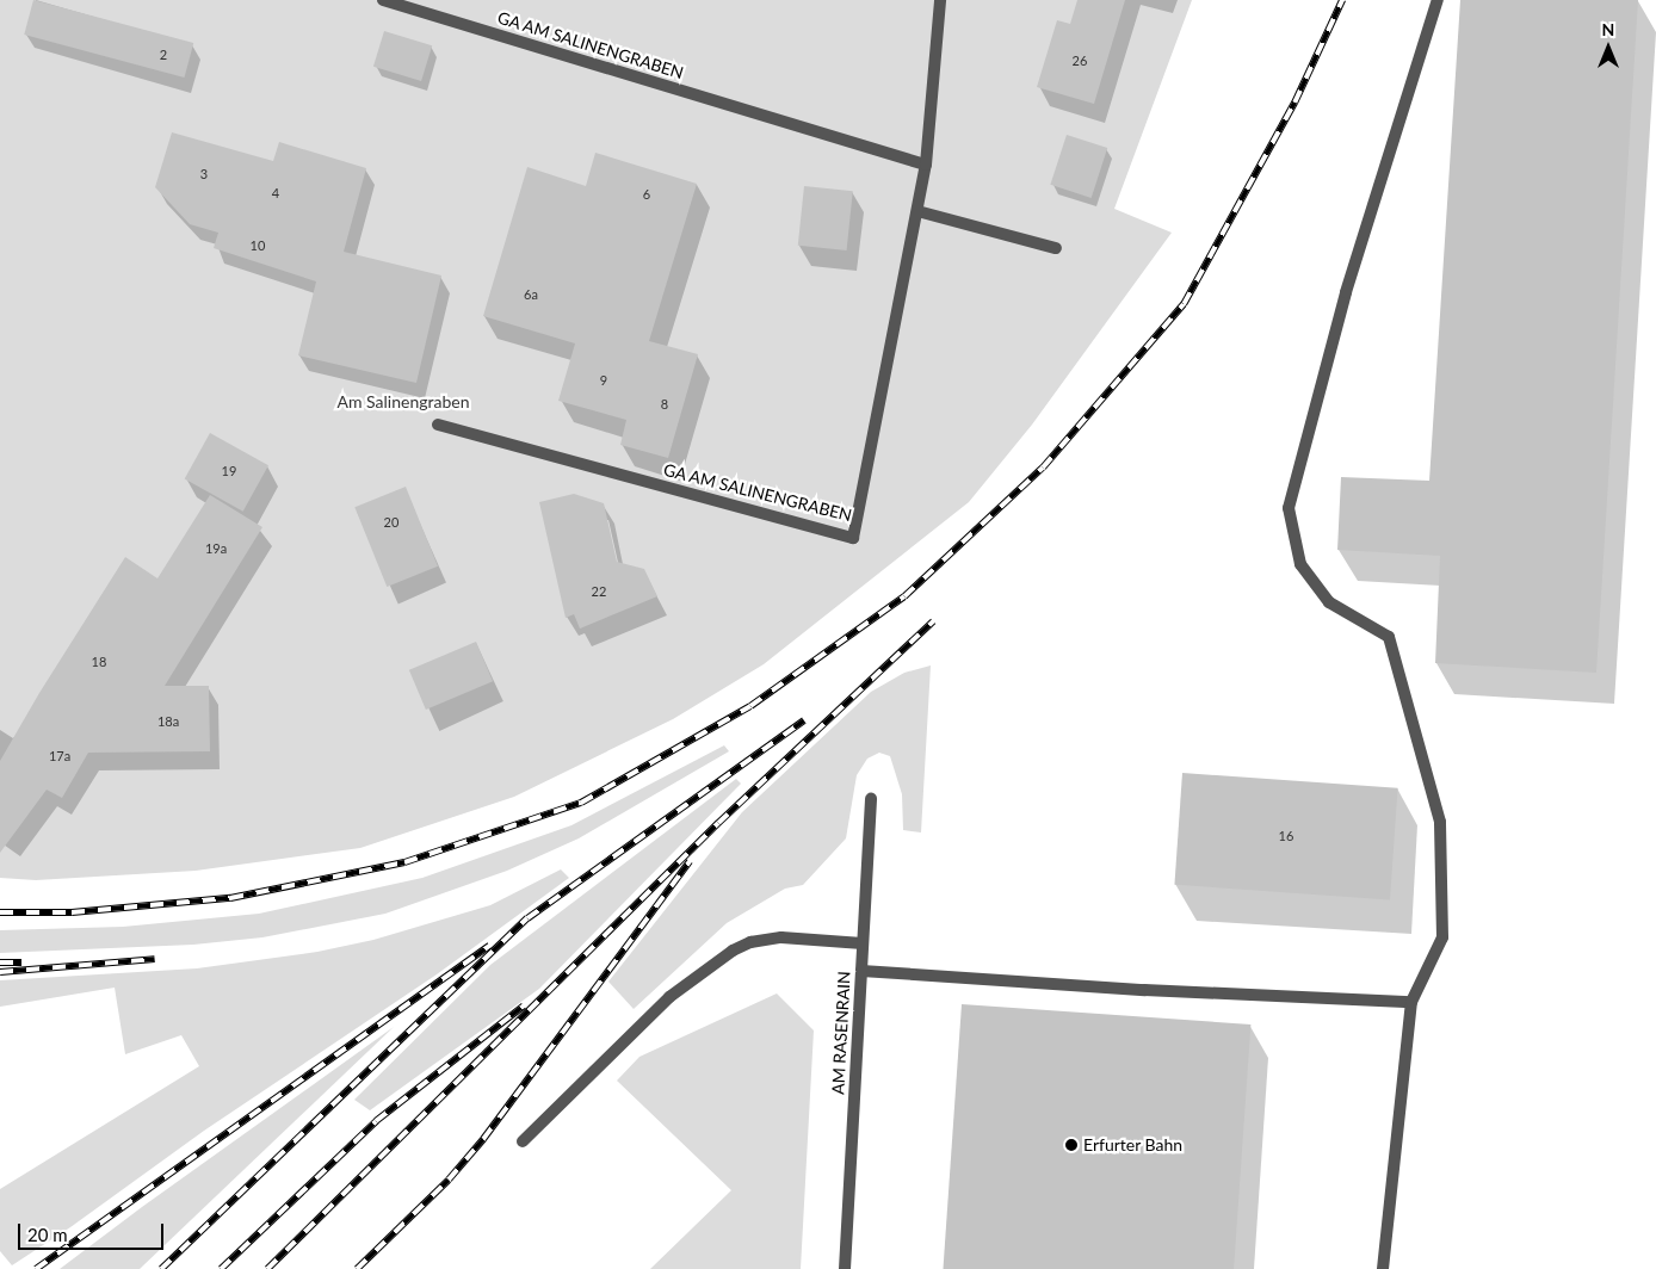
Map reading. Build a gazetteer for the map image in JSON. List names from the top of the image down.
{
  "streets": {
    "street": ["GA AM SALINENGRABEN", "AM RASENRAIN"]
  },
  "parks": ["Am Salinengraben"],
  "places": ["Erfurter Bahn"],
  "house_numbers": [
    "2",
    "26",
    "3",
    "4",
    "6",
    "10",
    "6a",
    "9",
    "8",
    "19",
    "20",
    "19a",
    "22",
    "18",
    "18a",
    "17a",
    "16"
  ],
  "scale_bar": "20 m",
  "north": "top"
}
